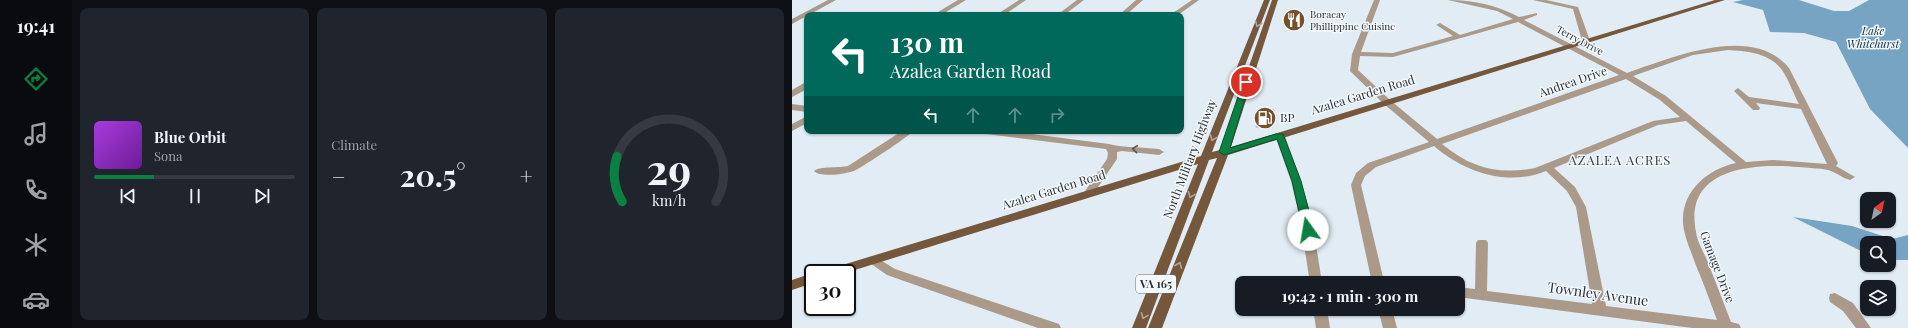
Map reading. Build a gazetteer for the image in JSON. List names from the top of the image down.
{
  "streets": {
    "main road": ["Azalea Garden Road", "North Military Highway", "VA 165"],
    "street": [
      "Terry Drive",
      "Andrea Drive",
      "Gamage Drive",
      "Townley Avenue"
    ]
  },
  "crossings": [
    ["Terry Drive", "Andrea Drive"],
    ["Terry Drive", "Azalea Garden Road"],
    ["Terry Drive", "Gamage Drive"],
    ["Azalea Garden Road", "North Military Highway"],
    ["Azalea Garden Road", "VA 165"],
    ["Gamage Drive", "Townley Avenue"]
  ],
  "districts": ["AZALEA ACRES"],
  "water": ["Lake Whitehurst"],
  "places": {
    "restaurant": ["Boracay Phillippine Cuisine"],
    "fuel station": ["BP"]
  },
  "north": "top right",
  "page": {
    "tabs": "19:41",
    "tile": "Climate",
    "turn": ["130 m", "Azalea Garden Road"],
    "song": ["Blue Orbit", "Sona"],
    "heat": ["−", "20.5°", "+"],
    "limit": "30",
    "trip": "19:42 · 1 min · 300 m",
    "gauge": ["29", "km/h"]
  }
}
